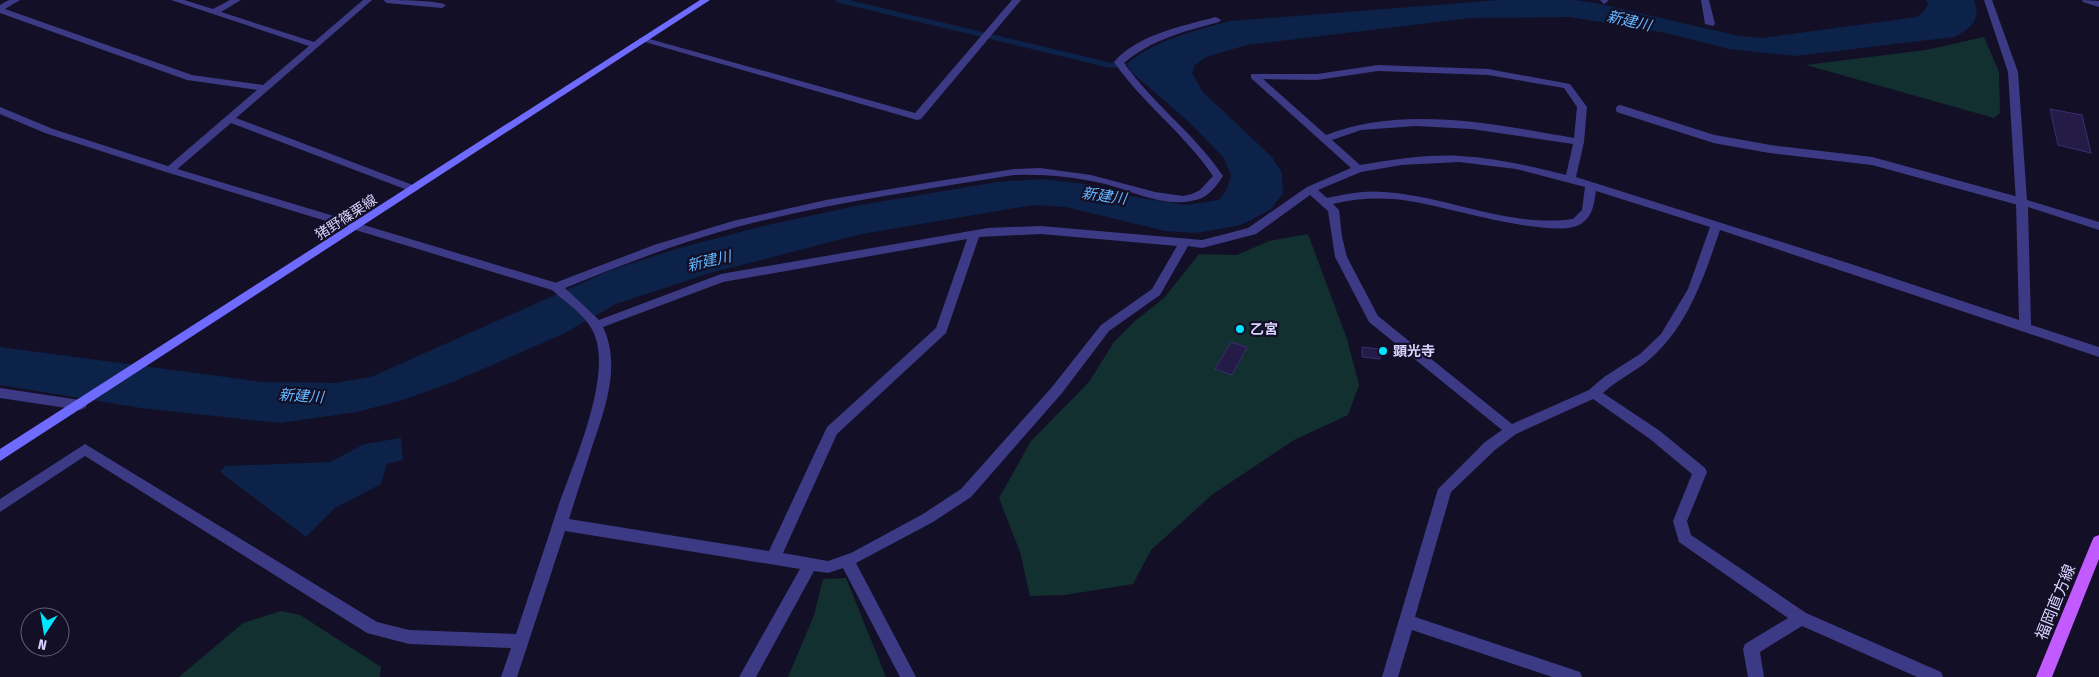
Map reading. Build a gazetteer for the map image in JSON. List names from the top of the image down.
{
  "streets": {
    "main road": ["猪野篠栗線", "福岡直方線"]
  },
  "water": ["新建川"],
  "places": ["乙宮", "顕光寺"],
  "north": "bottom"
}
